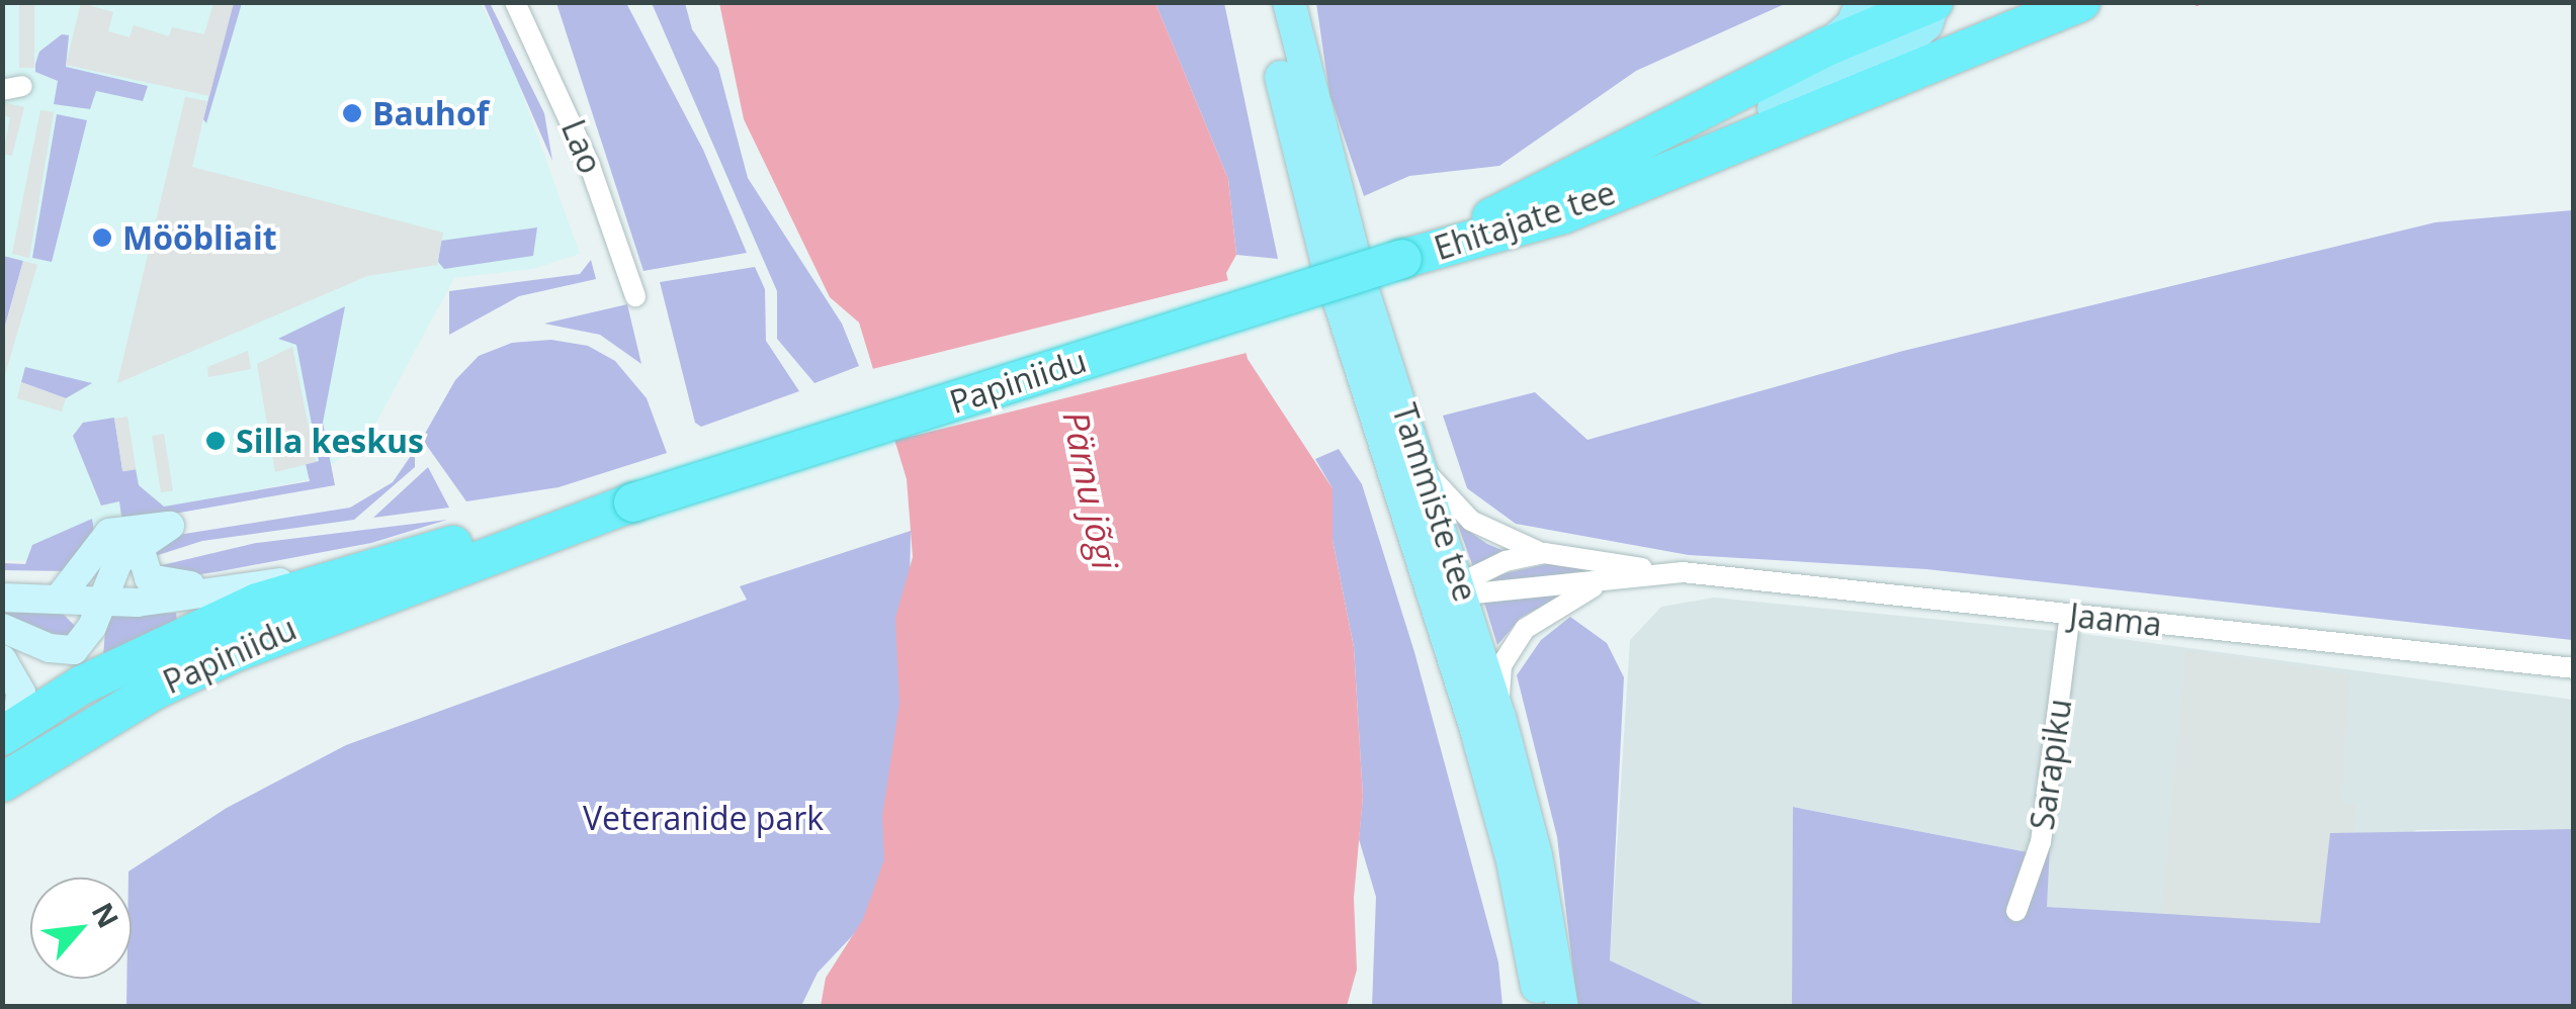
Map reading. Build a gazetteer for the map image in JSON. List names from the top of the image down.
{
  "streets": {
    "highway": ["Ehitajate tee", "Papiniidu"],
    "main road": ["Tammiste tee"],
    "street": ["Lao", "Jaama", "Sarapiku"]
  },
  "crossings": [
    ["Ehitajate tee", "Papiniidu"],
    ["Tammiste tee", "Jaama"],
    ["Jaama", "Sarapiku"]
  ],
  "water": ["Pärnu jõgi"],
  "parks": ["Veteranide park"],
  "places": ["Bauhof", "Mööbliait", "Silla keskus"],
  "north": "top right"
}
